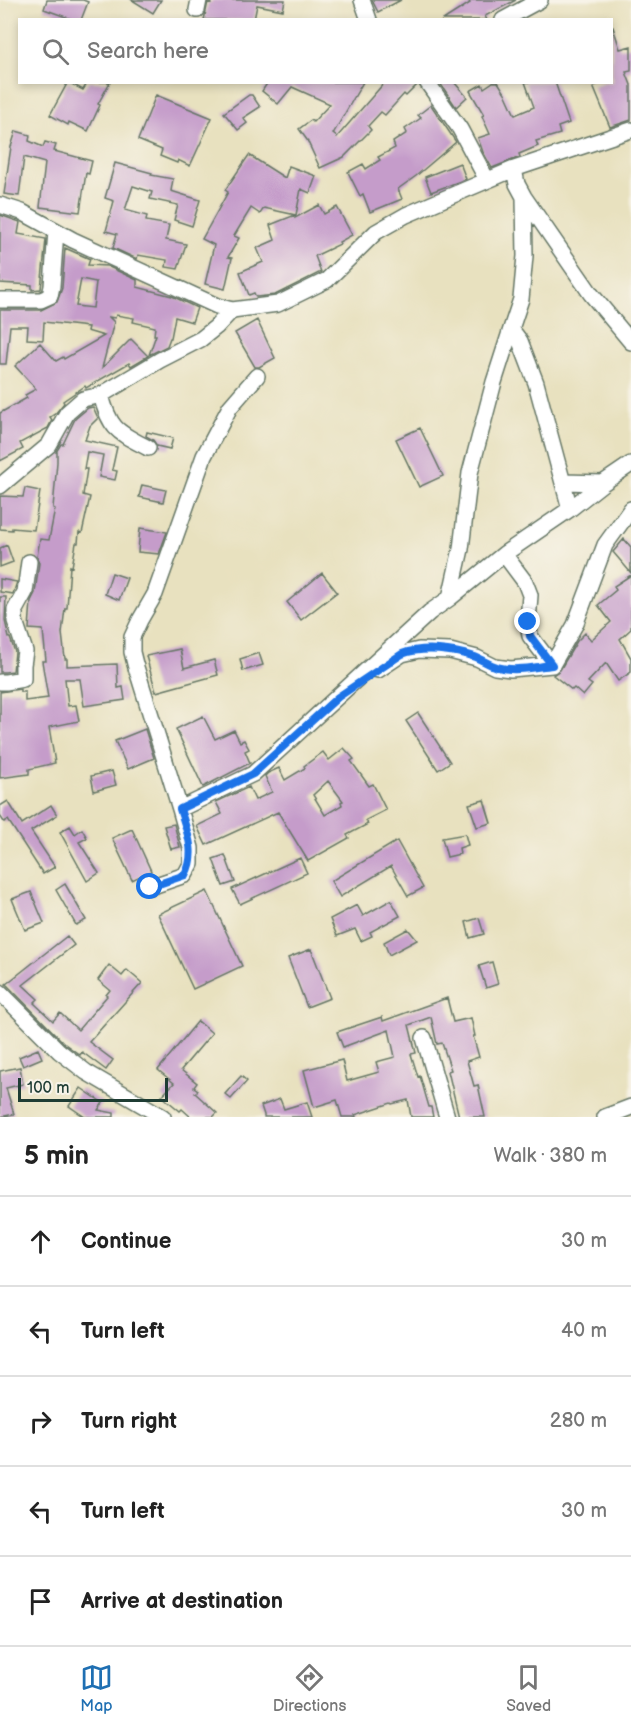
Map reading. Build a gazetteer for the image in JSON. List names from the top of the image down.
{
  "scale_bar": "100 m",
  "page": {
    "search": "Search here",
    "scale": "100 m",
    "heading": ["5 min", "Walk · 380 m"],
    "list": [
      ["Continue", "30 m"],
      ["Turn left", "40 m"],
      ["Turn right", "280 m"],
      ["Turn left", "30 m"],
      "Arrive at destination"
    ],
    "nav": ["Map", "Directions", "Saved"]
  }
}
